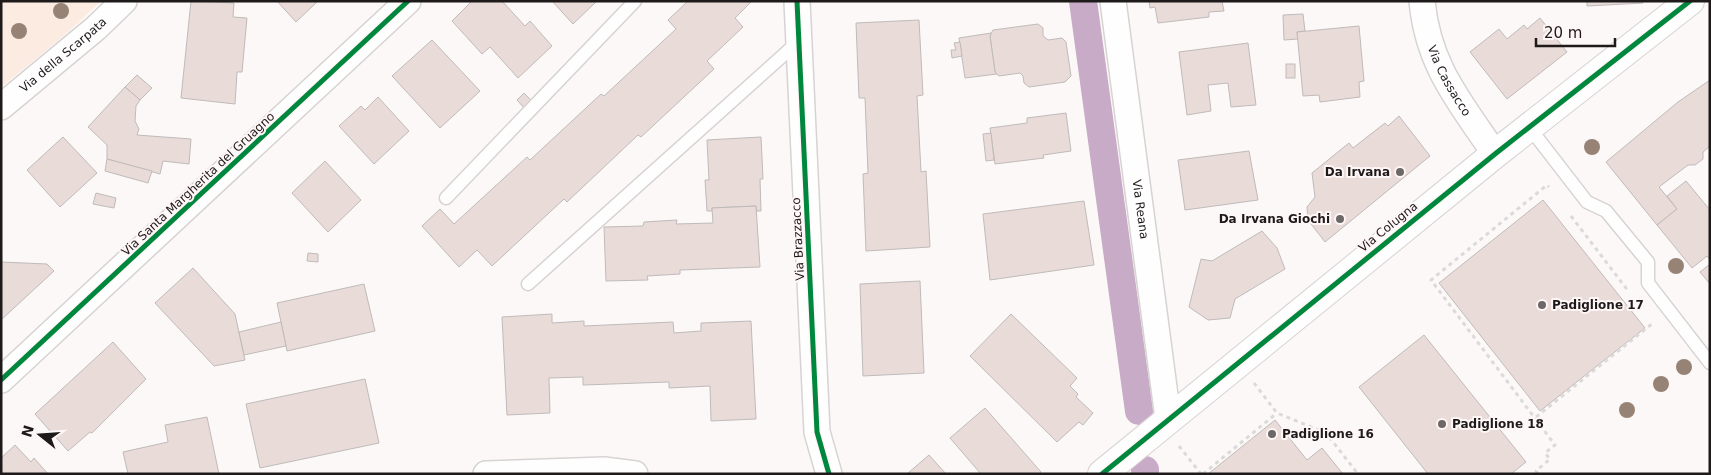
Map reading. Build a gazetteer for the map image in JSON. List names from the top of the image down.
{
  "streets": {
    "street": [
      "Via della Scarpata",
      "Via Cassacco",
      "Via Santa Margherita del Gruagno",
      "Via Reana",
      "Via Colugna",
      "Via Brazzacco"
    ]
  },
  "crossings": [
    ["Via Cassacco", "Via Colugna"],
    ["Via Reana", "Via Colugna"]
  ],
  "places": [
    "Da Irvana",
    "Da Irvana Giochi",
    "Padiglione 17",
    "Padiglione 18",
    "Padiglione 16"
  ],
  "scale_bar": "20 m",
  "north": "left"
}
